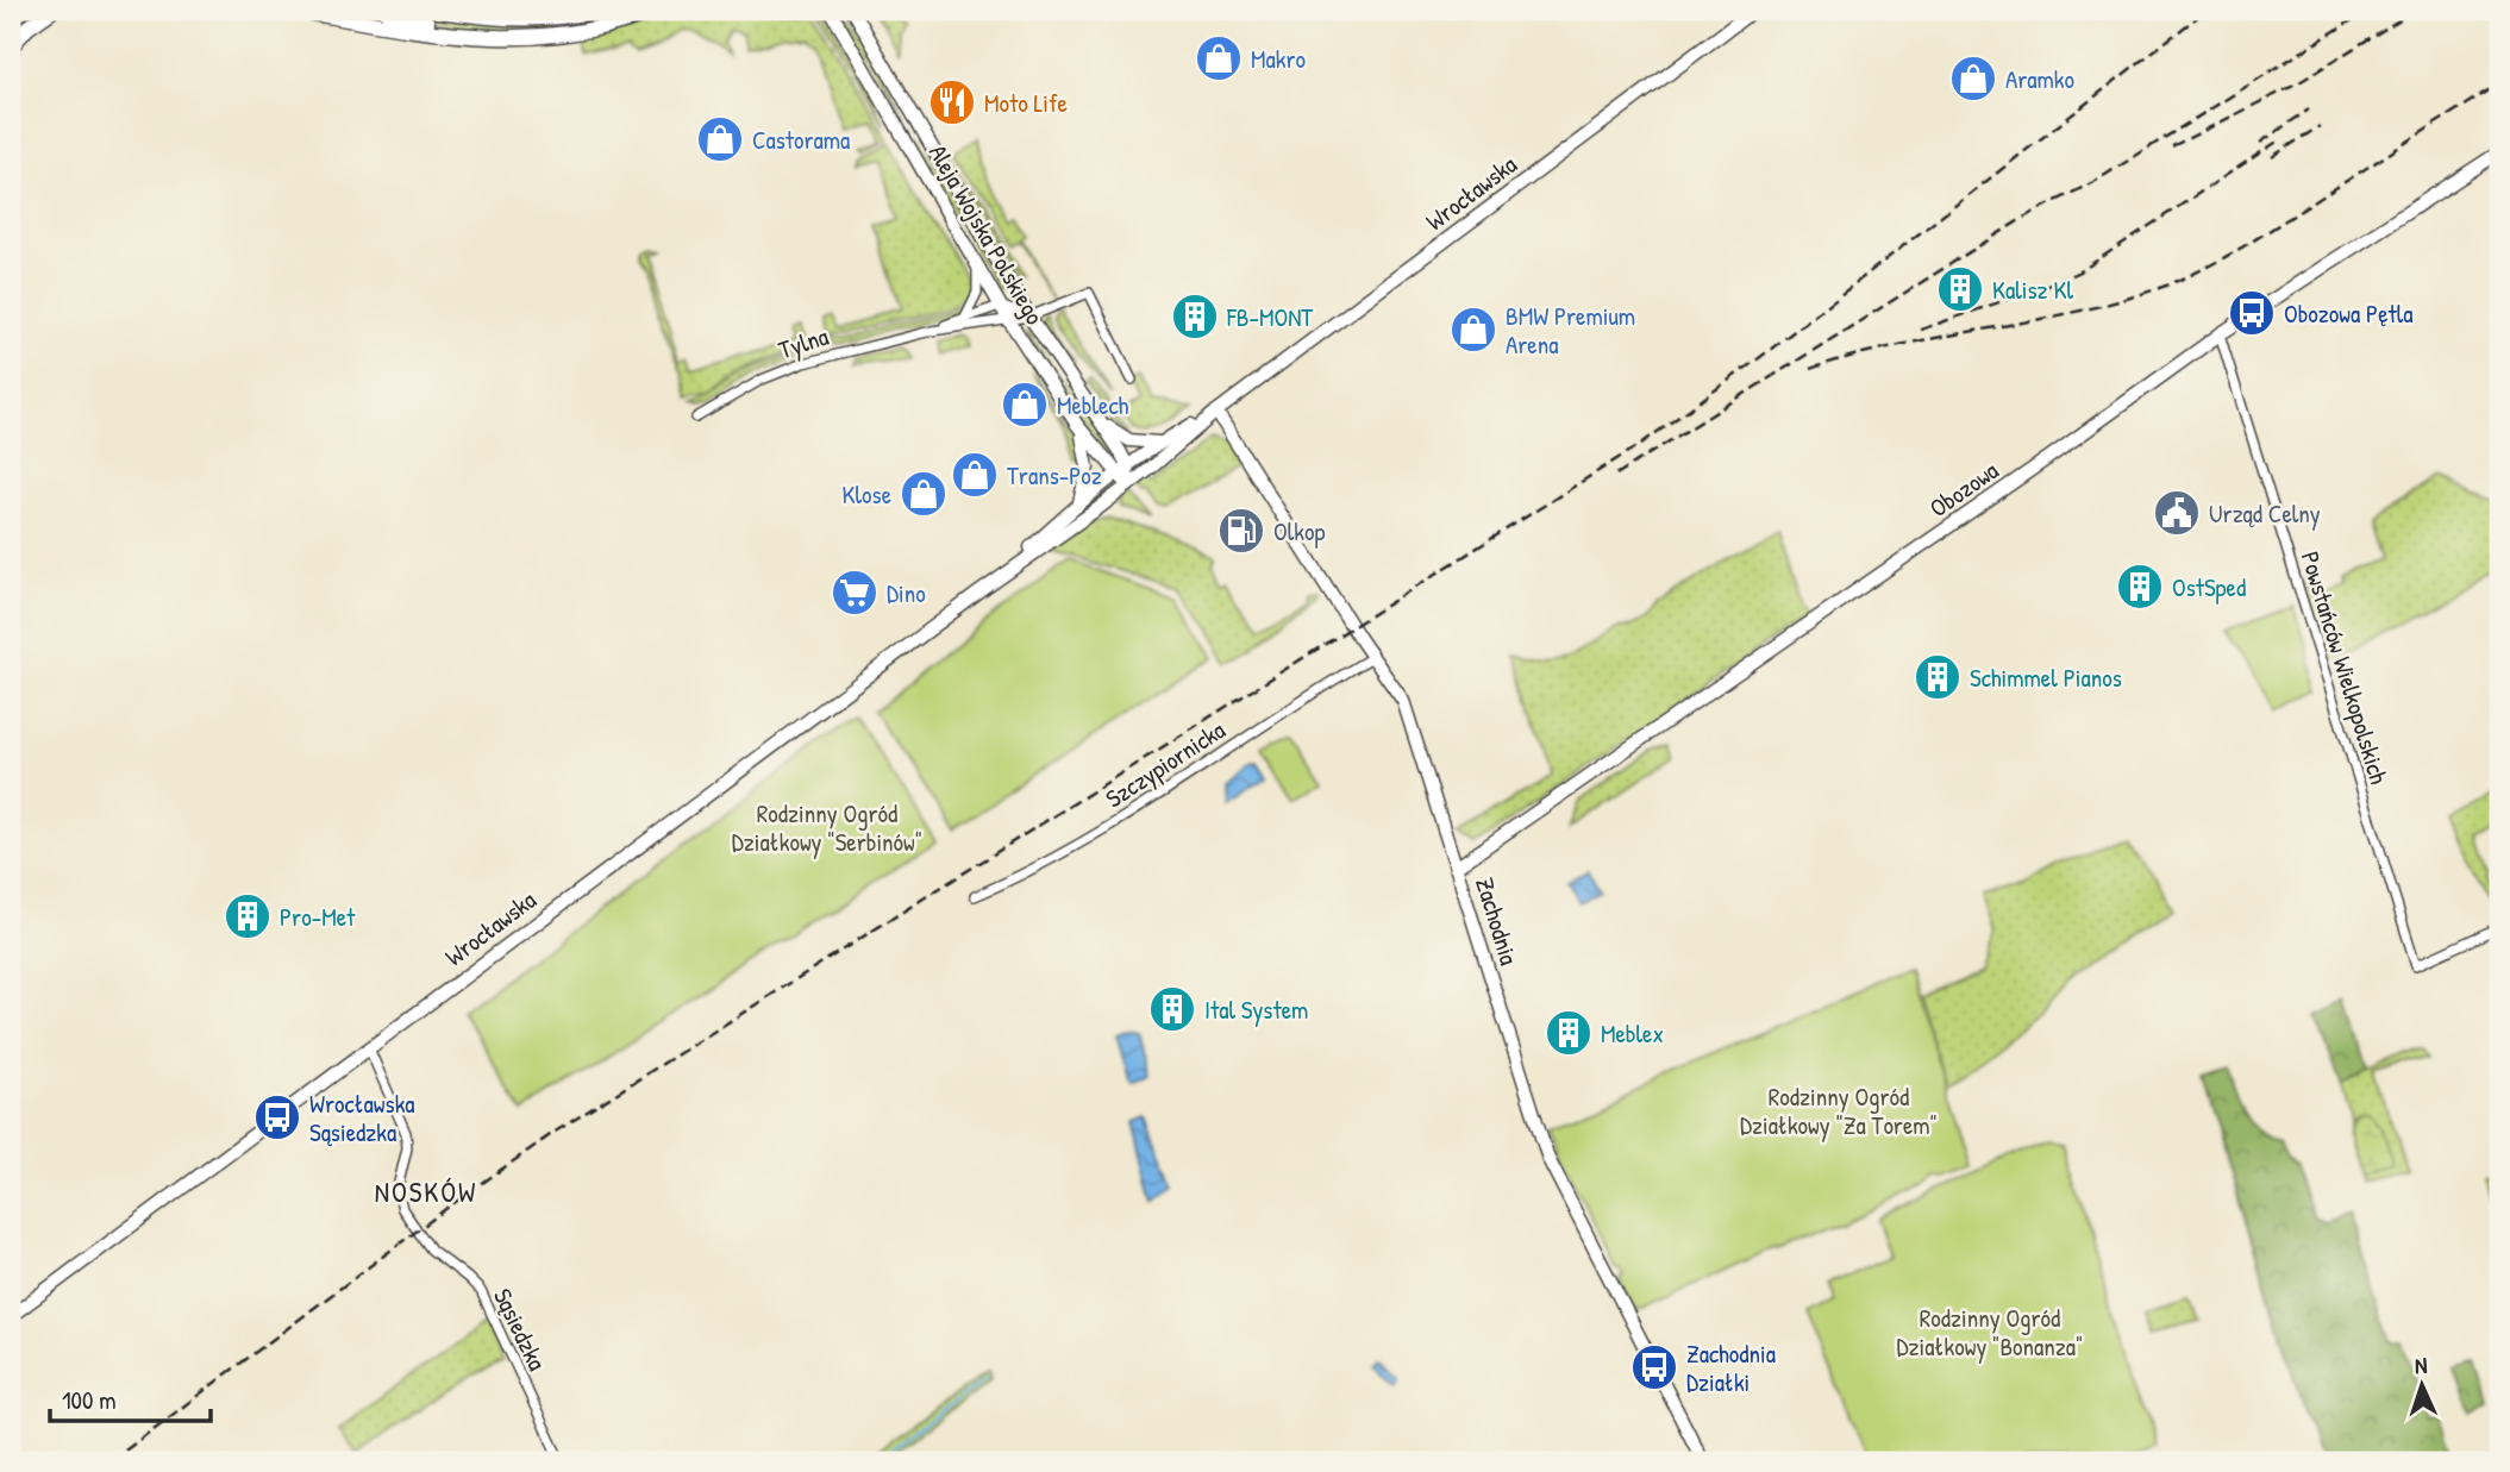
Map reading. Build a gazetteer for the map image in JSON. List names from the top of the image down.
{
  "streets": {
    "street": [
      "Wrocławska",
      "Aleja Wojska Polskiego",
      "Tylna",
      "Obozowa",
      "Powstańców Wielkopolskich",
      "Szczypiornicka",
      "Zachodnia",
      "Sąsiedzka"
    ]
  },
  "crossings": [
    ["Wrocławska", "Aleja Wojska Polskiego"],
    ["Wrocławska", "Zachodnia"],
    ["Wrocławska", "Sąsiedzka"],
    ["Aleja Wojska Polskiego", "Tylna"],
    ["Obozowa", "Powstańców Wielkopolskich"],
    ["Obozowa", "Zachodnia"],
    ["Szczypiornicka", "Zachodnia"]
  ],
  "districts": ["NOSKÓW"],
  "parks": ["Rodzinny Ogród Działkowy \"Serbinów\"", "Rodzinny Ogród Działkowy \"Za Torem\"", "Rodzinny Ogród Działkowy \"Bonanza\""],
  "places": {
    "shop": [
      "Makro",
      "Aramko",
      "Castorama",
      "BMW Premium Arena",
      "Meblech",
      "Trans-Poz",
      "Klose"
    ],
    "restaurant": ["Moto Life"],
    "building": [
      "Kalisz Kl",
      "FB-MONT",
      "OstSped",
      "Schimmel Pianos",
      "Pro-Met",
      "Ital System",
      "Meblex"
    ],
    "bus stop": ["Obozowa Pętla", "Wrocławska Sąsiedzka", "Zachodnia Działki"],
    "public building": ["Urząd Celny"],
    "fuel station": ["Olkop"],
    "supermarket": ["Dino"]
  },
  "scale_bar": "100 m",
  "north": "top"
}
